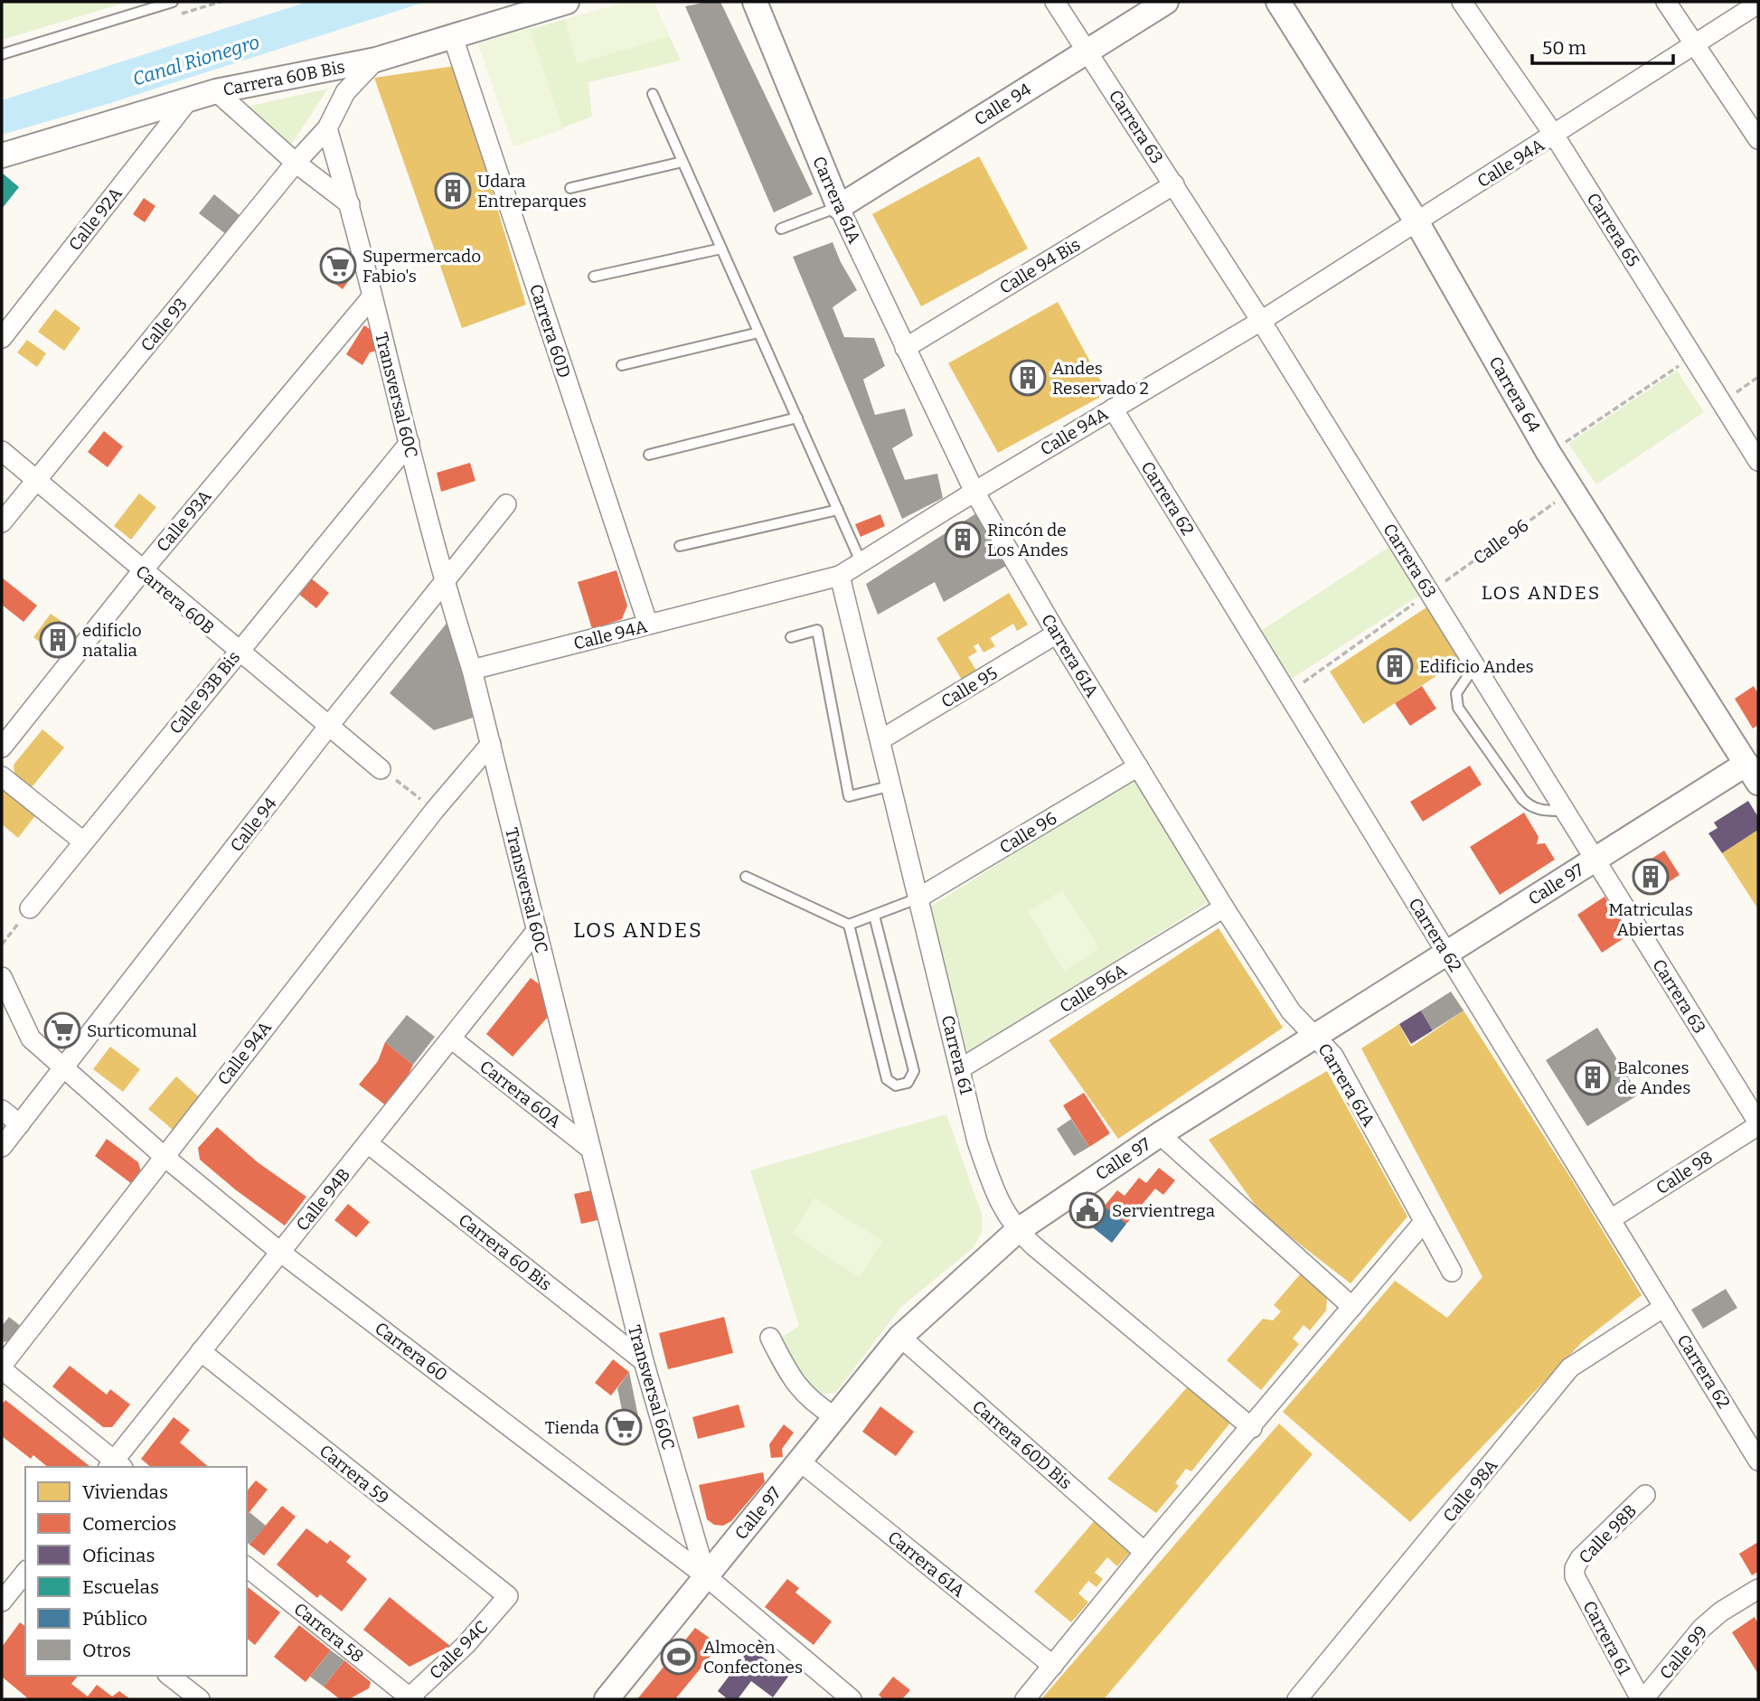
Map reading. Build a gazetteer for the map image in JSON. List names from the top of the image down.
{
  "streets": {
    "street": [
      "Carrera 60B Bis",
      "Calle 94",
      "Carrera 63",
      "Calle 94A",
      "Carrera 61A",
      "Calle 92A",
      "Carrera 65",
      "Calle 94 Bis",
      "Calle 93",
      "Carrera 60D",
      "Carrera 64",
      "Transversal 60C",
      "Carrera 62",
      "Calle 93A",
      "Calle 96",
      "Carrera 60B",
      "Calle 95",
      "Calle 93B Bis",
      "Calle 97",
      "Calle 96A",
      "Carrera 61",
      "Carrera 60A",
      "Calle 98",
      "Calle 94B",
      "Carrera 60 Bis",
      "Carrera 60",
      "Carrera 60D Bis",
      "Carrera 59",
      "Calle 98A",
      "Calle 98B",
      "Carrera 58",
      "Calle 94C",
      "Calle 99"
    ]
  },
  "crossings": [
    ["Carrera 60B Bis", "Calle 92A"],
    ["Carrera 60B Bis", "Carrera 60D"],
    ["Calle 94", "Carrera 63"],
    ["Calle 94", "Carrera 61A"],
    ["Calle 94", "Transversal 60C"],
    ["Calle 94", "Carrera 60B"],
    ["Calle 94", "Carrera 60"],
    ["Carrera 63", "Calle 94A"],
    ["Carrera 63", "Calle 94 Bis"],
    ["Carrera 63", "Calle 96"],
    ["Carrera 63", "Calle 97"],
    ["Carrera 63", "Calle 98"],
    ["Calle 94A", "Carrera 61A"],
    ["Calle 94A", "Carrera 65"],
    ["Calle 94A", "Carrera 60D"],
    ["Calle 94A", "Carrera 64"],
    ["Calle 94A", "Transversal 60C"],
    ["Calle 94A", "Carrera 62"],
    ["Calle 94A", "Carrera 61"],
    ["Calle 94A", "Carrera 60"],
    ["Carrera 61A", "Calle 94 Bis"],
    ["Carrera 61A", "Calle 96"],
    ["Carrera 61A", "Calle 95"],
    ["Carrera 61A", "Calle 97"],
    ["Carrera 61A", "Calle 96A"],
    ["Calle 93", "Transversal 60C"],
    ["Calle 93", "Carrera 60B"],
    ["Carrera 64", "Calle 96"],
    ["Carrera 64", "Calle 97"],
    ["Transversal 60C", "Calle 93A"],
    ["Transversal 60C", "Calle 93B Bis"],
    ["Transversal 60C", "Calle 97"],
    ["Transversal 60C", "Carrera 60A"],
    ["Transversal 60C", "Calle 94B"],
    ["Transversal 60C", "Carrera 60 Bis"],
    ["Transversal 60C", "Carrera 60"],
    ["Carrera 62", "Calle 96"],
    ["Carrera 62", "Calle 97"],
    ["Carrera 62", "Calle 98"],
    ["Carrera 62", "Calle 98A"],
    ["Calle 93A", "Carrera 60B"],
    ["Calle 96", "Carrera 61"],
    ["Carrera 60B", "Calle 93B Bis"],
    ["Calle 95", "Carrera 61"],
    ["Calle 97", "Carrera 61"],
    ["Calle 97", "Carrera 60"],
    ["Calle 97", "Carrera 60D Bis"],
    ["Calle 96A", "Carrera 61"],
    ["Carrera 61", "Calle 98B"],
    ["Carrera 61", "Calle 99"],
    ["Carrera 60A", "Calle 94B"],
    ["Calle 94B", "Carrera 60 Bis"],
    ["Calle 94B", "Carrera 60"],
    ["Calle 94B", "Carrera 59"],
    ["Carrera 59", "Calle 94C"],
    ["Carrera 58", "Calle 94C"]
  ],
  "districts": ["LOS ANDES", "LOS ANDES"],
  "water": ["Canal Rionegro"],
  "places": {
    "building": [
      "Udara Entreparques",
      "Andes Reservado 2",
      "Rincón de Los Andes",
      "edificlo natalia",
      "Edificio Andes",
      "Matriculas Abiertas",
      "Balcones de Andes"
    ],
    "supermarket": ["Supermercado Fabio's", "Surticomunal", "Tienda"],
    "public building": ["Servientrega"],
    "sports": ["Almocèn Confectones"]
  },
  "legend": [
    "Viviendas",
    "Comercios",
    "Oficinas",
    "Escuelas",
    "Público",
    "Otros"
  ],
  "scale_bar": "50 m"
}
